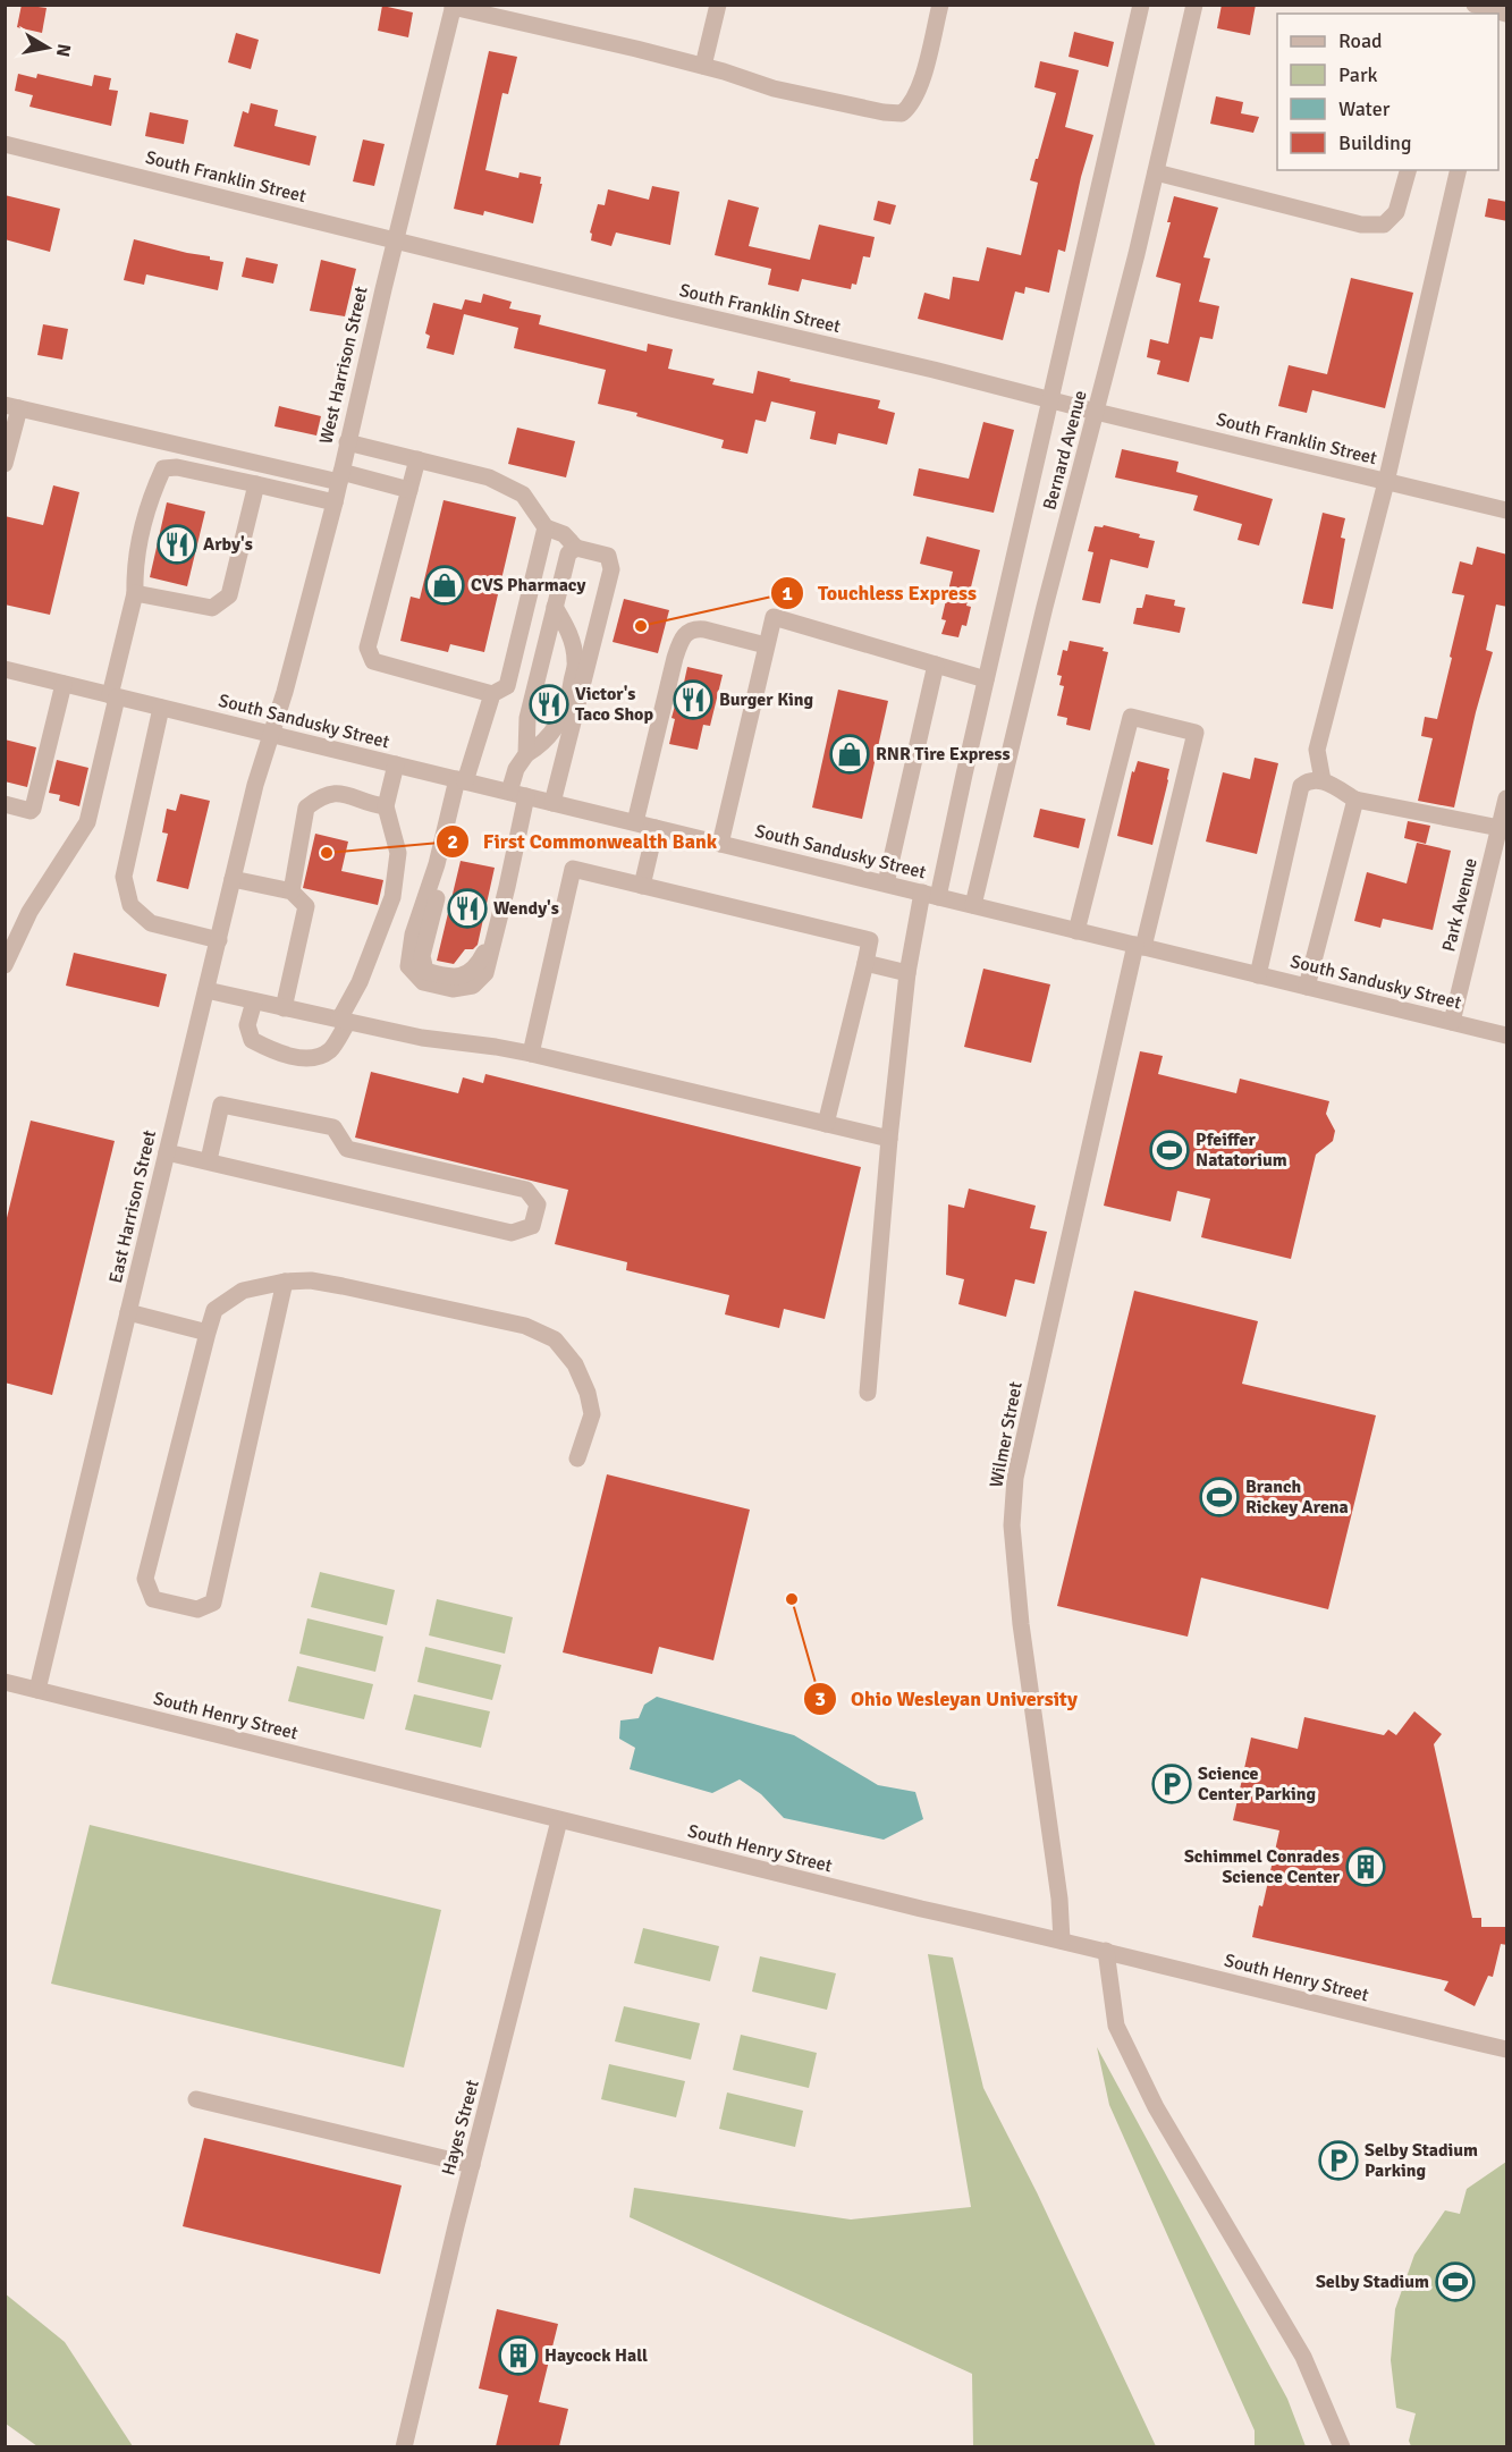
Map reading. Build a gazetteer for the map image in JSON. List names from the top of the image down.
{
  "streets": {
    "street": [
      "South Franklin Street",
      "West Harrison Street",
      "Bernard Avenue",
      "South Sandusky Street",
      "Park Avenue",
      "East Harrison Street",
      "Wilmer Street",
      "South Henry Street",
      "Hayes Street"
    ]
  },
  "crossings": [
    ["South Franklin Street", "West Harrison Street"],
    ["South Franklin Street", "Bernard Avenue"],
    ["West Harrison Street", "South Sandusky Street"],
    ["West Harrison Street", "East Harrison Street"],
    ["Bernard Avenue", "South Sandusky Street"],
    ["South Sandusky Street", "Park Avenue"],
    ["South Sandusky Street", "East Harrison Street"],
    ["South Sandusky Street", "Wilmer Street"],
    ["East Harrison Street", "South Henry Street"],
    ["Wilmer Street", "South Henry Street"],
    ["South Henry Street", "Hayes Street"]
  ],
  "places": {
    "restaurant": [
      "Arby's",
      "Burger King",
      "Victor's Taco Shop",
      "Wendy's"
    ],
    "shop": ["CVS Pharmacy", "RNR Tire Express"],
    "other": ["Touchless Express", "First Commonwealth Bank", "Ohio Wesleyan University"],
    "sports": ["Pfeiffer Natatorium", "Branch Rickey Arena", "Selby Stadium"],
    "parking": ["Science Center Parking", "Selby Stadium Parking"],
    "building": ["Schimmel Conrades Science Center", "Haycock Hall"]
  },
  "legend": [
    "Road",
    "Park",
    "Water",
    "Building"
  ],
  "north": "right"
}
